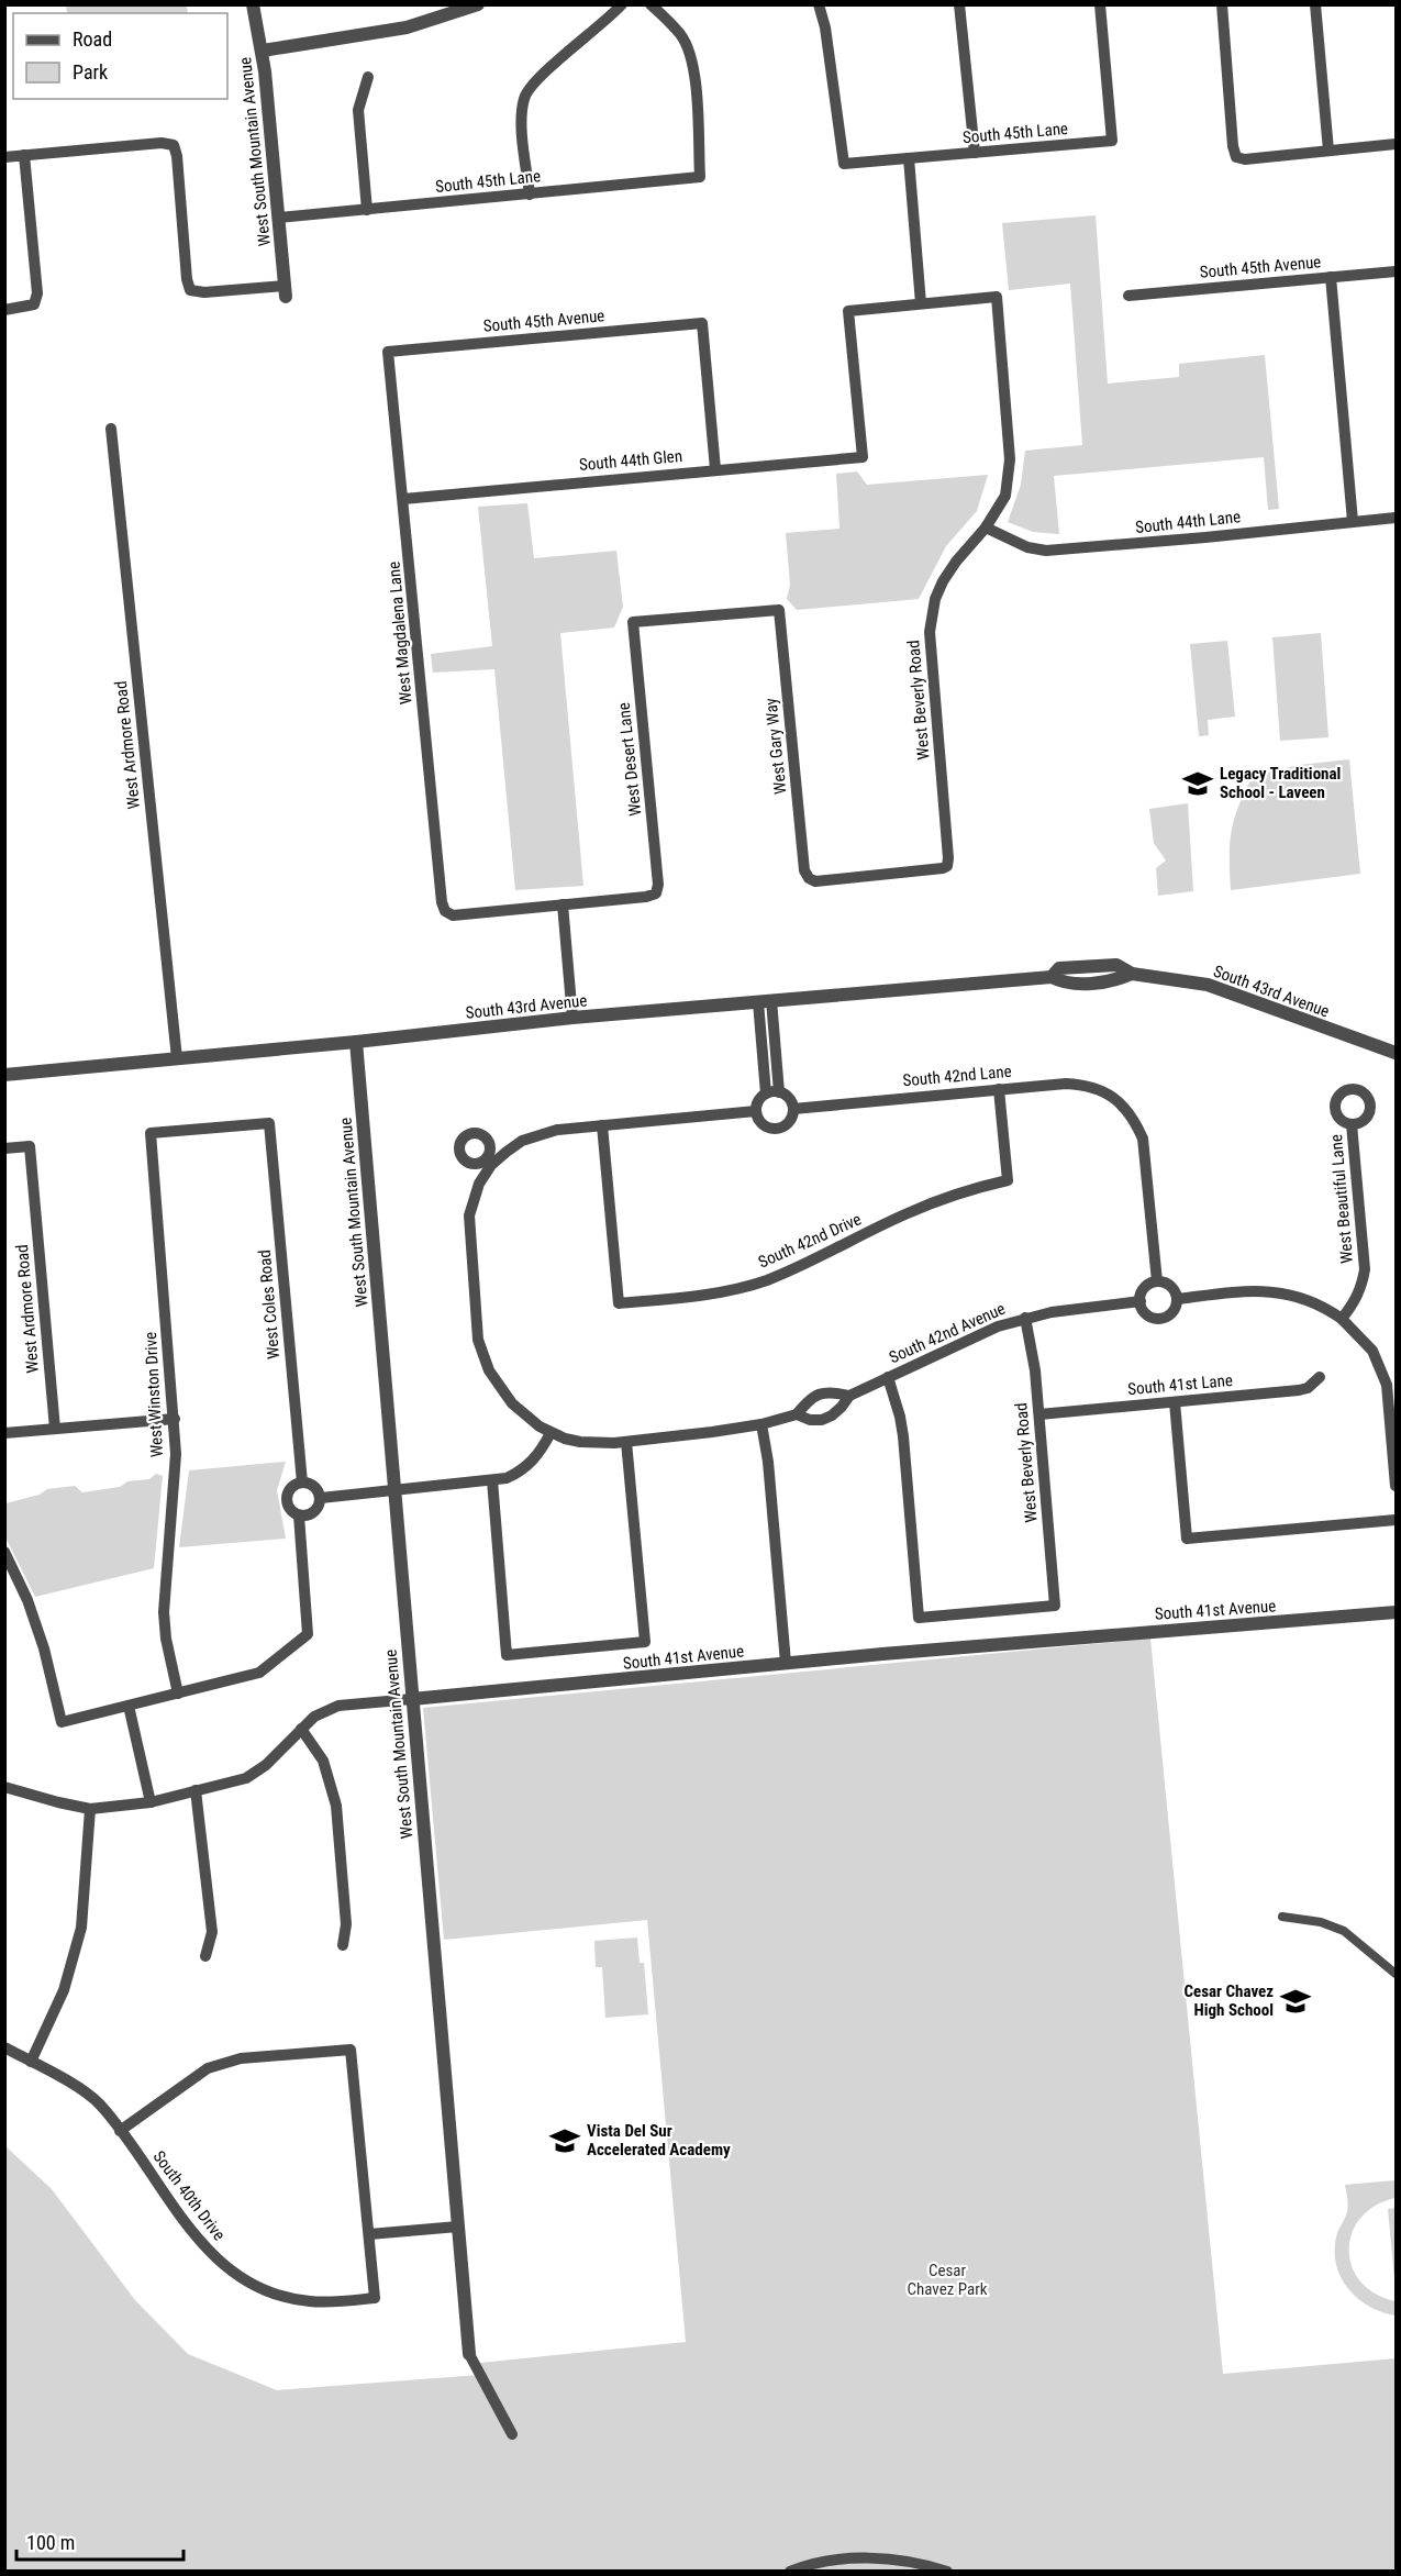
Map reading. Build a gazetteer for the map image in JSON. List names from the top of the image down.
{
  "streets": {
    "street": [
      "South 45th Lane",
      "West South Mountain Avenue",
      "South 45th Avenue",
      "South 44th Glen",
      "South 44th Lane",
      "West Magdalena Lane",
      "West Beverly Road",
      "West Ardmore Road",
      "West Gary Way",
      "West Desert Lane",
      "South 43rd Avenue",
      "South 42nd Lane",
      "West Beautiful Lane",
      "South 42nd Drive",
      "West Coles Road",
      "South 42nd Avenue",
      "South 41st Lane",
      "West Winston Drive",
      "South 41st Avenue",
      "South 40th Drive"
    ]
  },
  "crossings": [
    ["South 45th Lane", "West South Mountain Avenue"],
    ["West South Mountain Avenue", "South 43rd Avenue"],
    ["West South Mountain Avenue", "South 41st Avenue"],
    ["South 45th Avenue", "South 44th Glen"],
    ["South 45th Avenue", "West Magdalena Lane"],
    ["South 44th Glen", "West Magdalena Lane"],
    ["South 44th Glen", "West Beverly Road"],
    ["South 44th Lane", "West Beverly Road"],
    ["West Magdalena Lane", "West Desert Lane"],
    ["West Beverly Road", "West Gary Way"],
    ["West Beverly Road", "South 42nd Avenue"],
    ["West Beverly Road", "South 41st Lane"],
    ["West Ardmore Road", "South 43rd Avenue"],
    ["West Gary Way", "West Desert Lane"],
    ["South 42nd Lane", "South 42nd Drive"],
    ["South 42nd Lane", "South 42nd Avenue"],
    ["West Coles Road", "West Winston Drive"]
  ],
  "parks": ["Cesar Chavez Park"],
  "places": {
    "school or university": ["Legacy Traditional School - Laveen", "Cesar Chavez High School", "Vista Del Sur Accelerated Academy"]
  },
  "legend": ["Road", "Park"],
  "scale_bar": "100 m"
}
